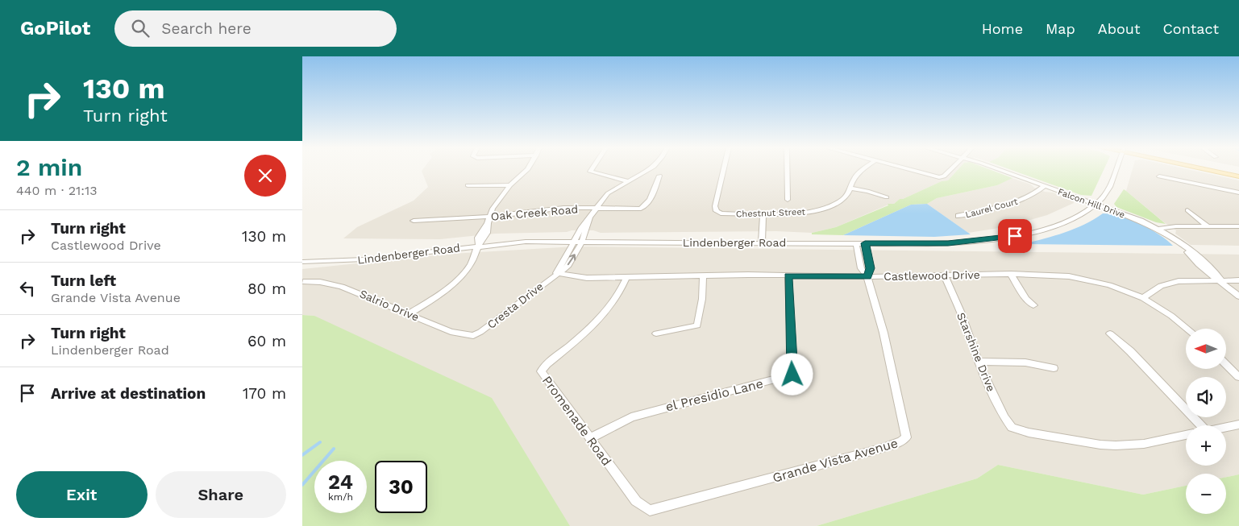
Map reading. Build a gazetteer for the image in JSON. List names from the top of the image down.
{
  "streets": {
    "street": [
      "Falcon Hill Drive",
      "Laurel Court",
      "Oak Creek Road",
      "Chestnut Street",
      "Lindenberger Road",
      "Castlewood Drive",
      "Salrio Drive",
      "Cresta Drive",
      "Starshine Drive",
      "el Presidio Lane",
      "Promenade Road",
      "Grande Vista Avenue"
    ]
  },
  "crossings": [
    ["Falcon Hill Drive", "Laurel Court"],
    ["Falcon Hill Drive", "Lindenberger Road"],
    ["Lindenberger Road", "Cresta Drive"],
    ["Lindenberger Road", "Grande Vista Avenue"],
    ["Castlewood Drive", "Cresta Drive"],
    ["Castlewood Drive", "Starshine Drive"],
    ["Castlewood Drive", "el Presidio Lane"],
    ["Castlewood Drive", "Promenade Road"],
    ["Castlewood Drive", "Grande Vista Avenue"],
    ["Salrio Drive", "Cresta Drive"],
    ["el Presidio Lane", "Promenade Road"],
    ["Promenade Road", "Grande Vista Avenue"]
  ],
  "north": "left",
  "page": {
    "header": "GoPilot",
    "search": "Search here",
    "nav": [
      "Home",
      "Map",
      "About",
      "Contact"
    ],
    "turn": ["130 m", "Turn right"],
    "heading": ["2 min", "440 m · 21:13"],
    "list": [
      {
        "name": "Turn right",
        "note": "Castlewood Drive",
        "value": "130 m"
      },
      {
        "name": "Turn left",
        "note": "Grande Vista Avenue",
        "value": "80 m"
      },
      {
        "name": "Turn right",
        "note": "Lindenberger Road",
        "value": "60 m"
      },
      {
        "name": "Arrive at destination",
        "value": "170 m"
      }
    ],
    "map_buttons": ["+", "−"],
    "speed": "24 km/h",
    "limit": "30",
    "buttons": ["Exit", "Share"]
  }
}
